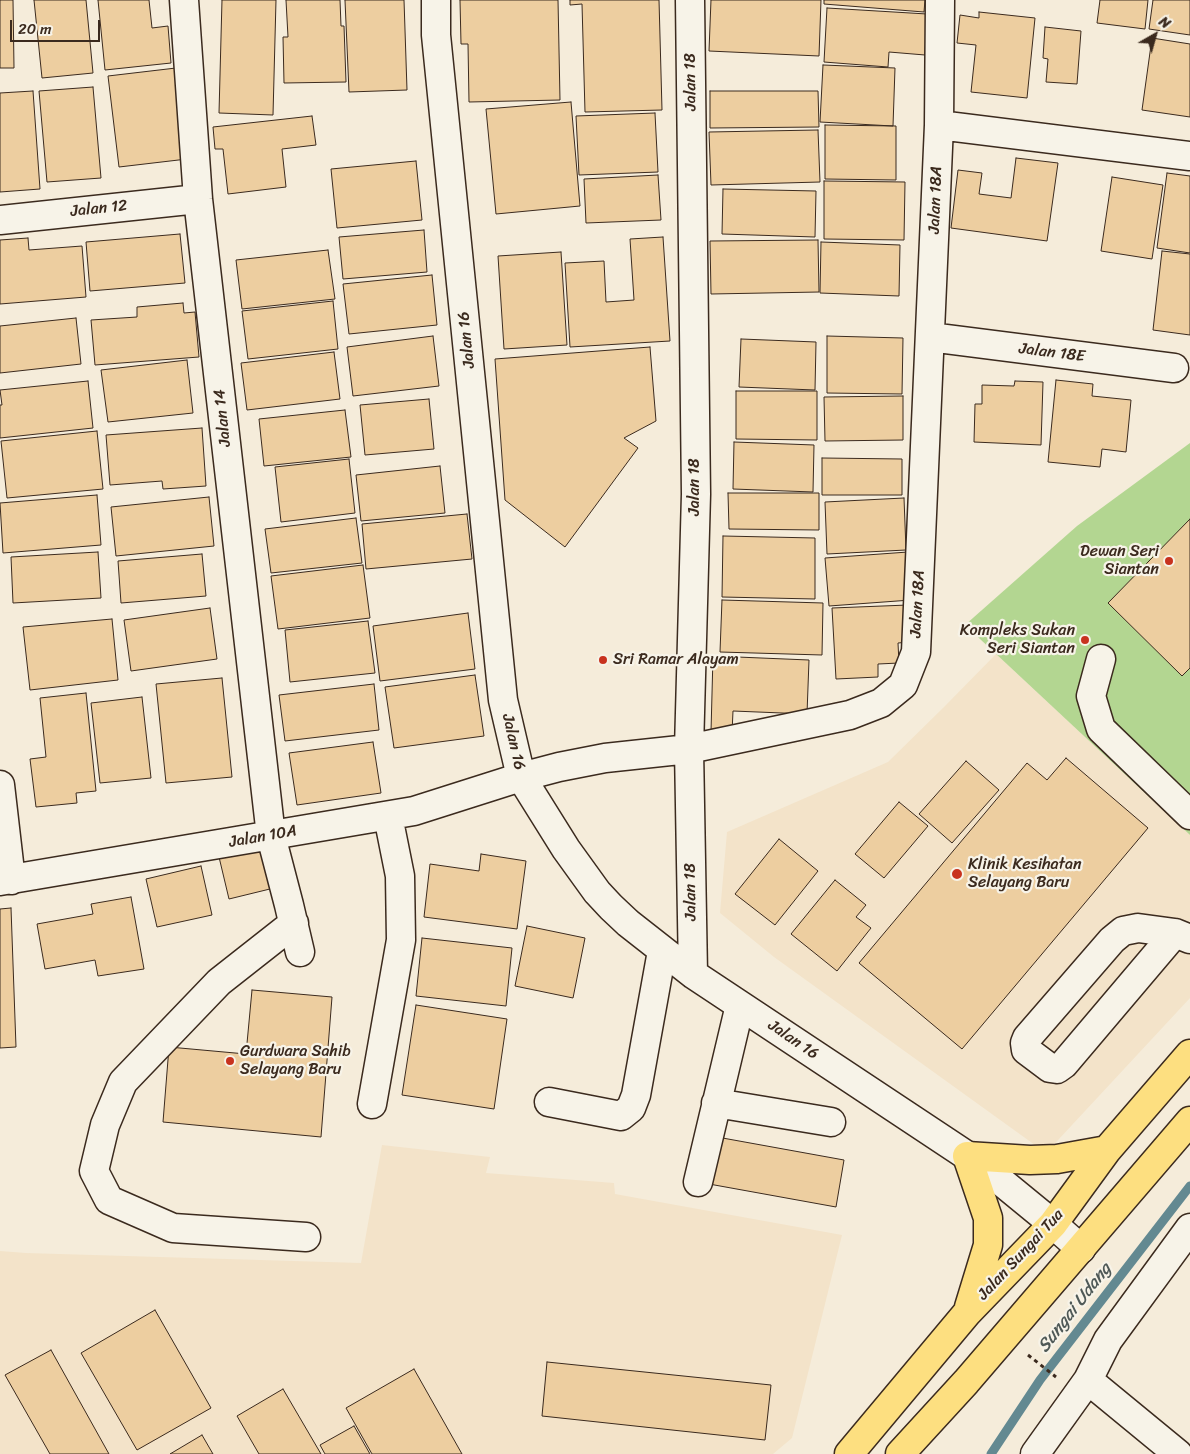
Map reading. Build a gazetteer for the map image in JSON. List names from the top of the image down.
{
  "streets": {
    "main road": ["Jalan Sungai Tua"],
    "street": [
      "Jalan 18",
      "Jalan 18A",
      "Jalan 12",
      "Jalan 16",
      "Jalan 18E",
      "Jalan 14",
      "Jalan 10A"
    ]
  },
  "crossings": [
    ["Jalan 18", "Jalan 18A"],
    ["Jalan 18", "Jalan 16"],
    ["Jalan 18A", "Jalan 16"],
    ["Jalan 18A", "Jalan 18E"],
    ["Jalan 18A", "Jalan 10A"],
    ["Jalan 12", "Jalan 14"],
    ["Jalan 16", "Jalan 10A"],
    ["Jalan 16", "Jalan Sungai Tua"],
    ["Jalan 14", "Jalan 10A"]
  ],
  "water": ["Sungai Udang"],
  "places": [
    "Dewan Seri Siantan",
    "Kompleks Sukan Seri Siantan",
    "Sri Ramar Alayam",
    "Klinik Kesihatan Selayang Baru",
    "Gurdwara Sahib Selayang Baru"
  ],
  "scale_bar": "20 m",
  "north": "top right"
}
